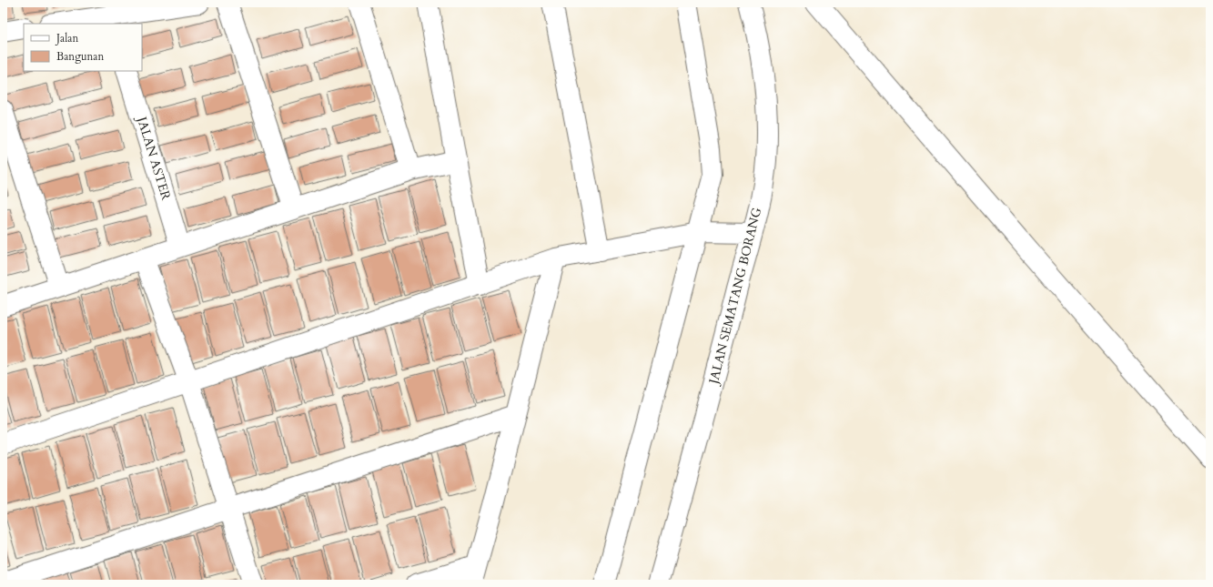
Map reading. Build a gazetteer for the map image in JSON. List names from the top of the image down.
{
  "streets": {
    "street": ["JALAN ASTER", "JALAN SEMATANG BORANG"]
  },
  "legend": ["Jalan", "Bangunan"]
}
